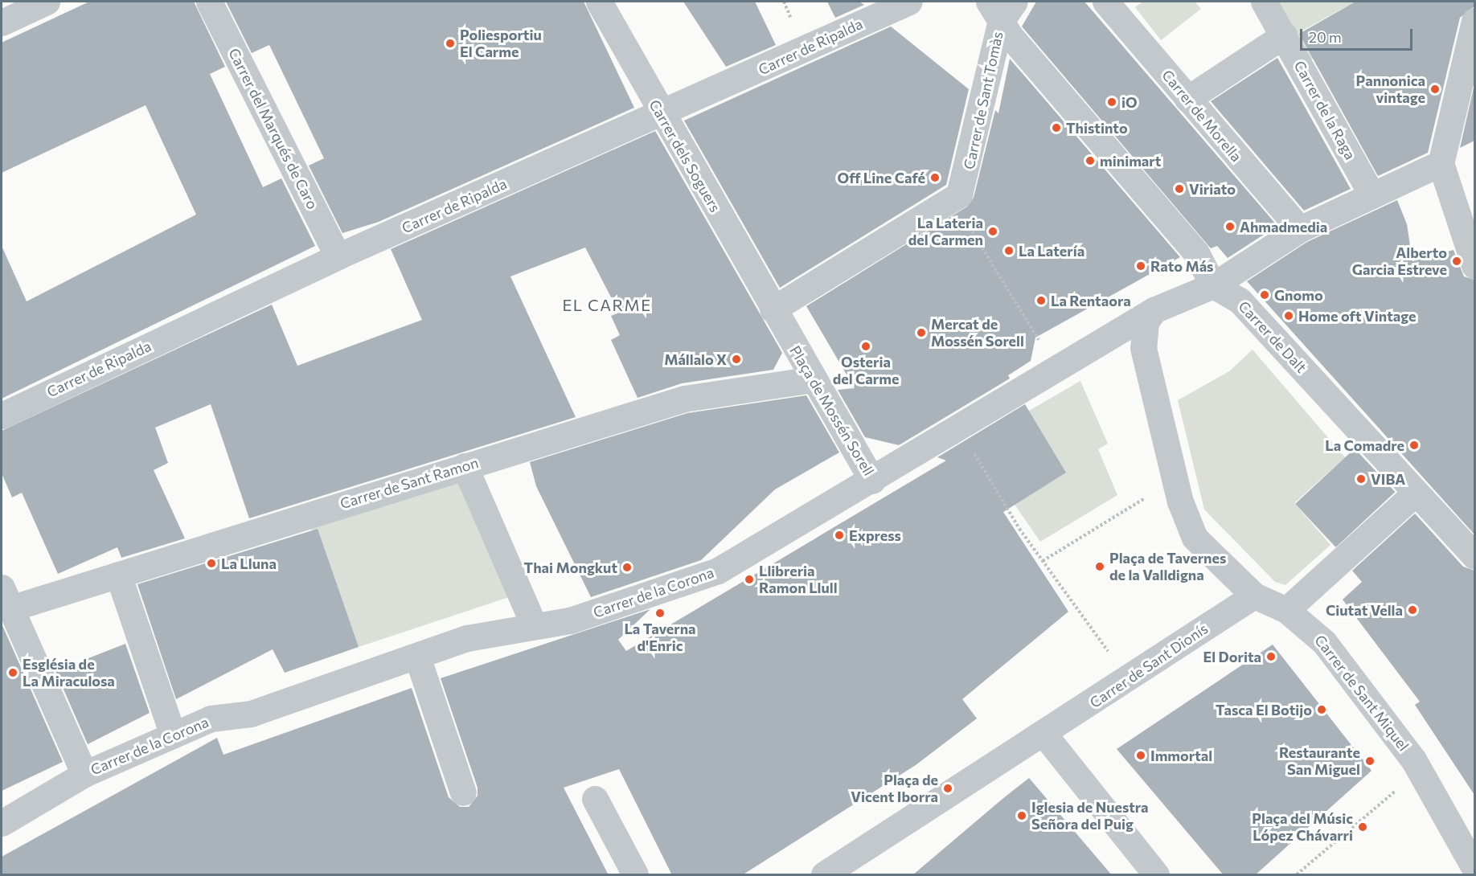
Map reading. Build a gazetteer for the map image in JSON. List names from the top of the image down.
{
  "streets": {
    "street": [
      "Carrer de Ripalda",
      "Carrer de Sant Tomàs",
      "Carrer de la Raga",
      "Carrer de Morella",
      "Carrer del Marqués de Caro",
      "Carrer dels Soguers",
      "Carrer de Dalt",
      "Plaça de Mossén Sorell",
      "Carrer de Sant Ramon",
      "Carrer de la Corona",
      "Carrer de Sant Dionís",
      "Carrer de Sant Miquel"
    ]
  },
  "crossings": [
    ["Carrer de Ripalda", "Carrer del Marqués de Caro"],
    ["Carrer de Ripalda", "Carrer dels Soguers"],
    ["Carrer de la Raga", "Plaça de Mossén Sorell"],
    ["Carrer de Morella", "Plaça de Mossén Sorell"],
    ["Carrer dels Soguers", "Plaça de Mossén Sorell"],
    ["Carrer de Dalt", "Plaça de Mossén Sorell"],
    ["Plaça de Mossén Sorell", "Carrer de Sant Ramon"],
    ["Plaça de Mossén Sorell", "Carrer de la Corona"],
    ["Plaça de Mossén Sorell", "Carrer de Sant Miquel"],
    ["Carrer de Sant Dionís", "Carrer de Sant Miquel"]
  ],
  "districts": ["EL CARME"],
  "places": [
    "Poliesportiu El Carme",
    "Pannonica vintage",
    "iO",
    "Thistinto",
    "minimart",
    "Off Line Café",
    "Viriato",
    "Ahmadmedia",
    "La Lateria del Carmen",
    "La Latería",
    "Alberto Garcia Estreve",
    "Rato Más",
    "Gnomo",
    "La Rentaora",
    "Home oft Vintage",
    "Mercat de Mossén Sorell",
    "Osteria del Carme",
    "Mállalo X",
    "La Comadre",
    "VIBA",
    "Express",
    "La Lluna",
    "Plaça de Tavernes de la Valldigna",
    "Thai Mongkut",
    "Llibreria Ramon Llull",
    "Ciutat Vella",
    "La Taverna d'Enric",
    "El Dorita",
    "Església de La Miraculosa",
    "Tasca El Botijo",
    "Immortal",
    "Restaurante San Miguel",
    "Plaça de Vicent Iborra",
    "Iglesia de Nuestra Señora del Puig",
    "Plaça del Músic López Chávarri"
  ],
  "scale_bar": "20 m"
}
